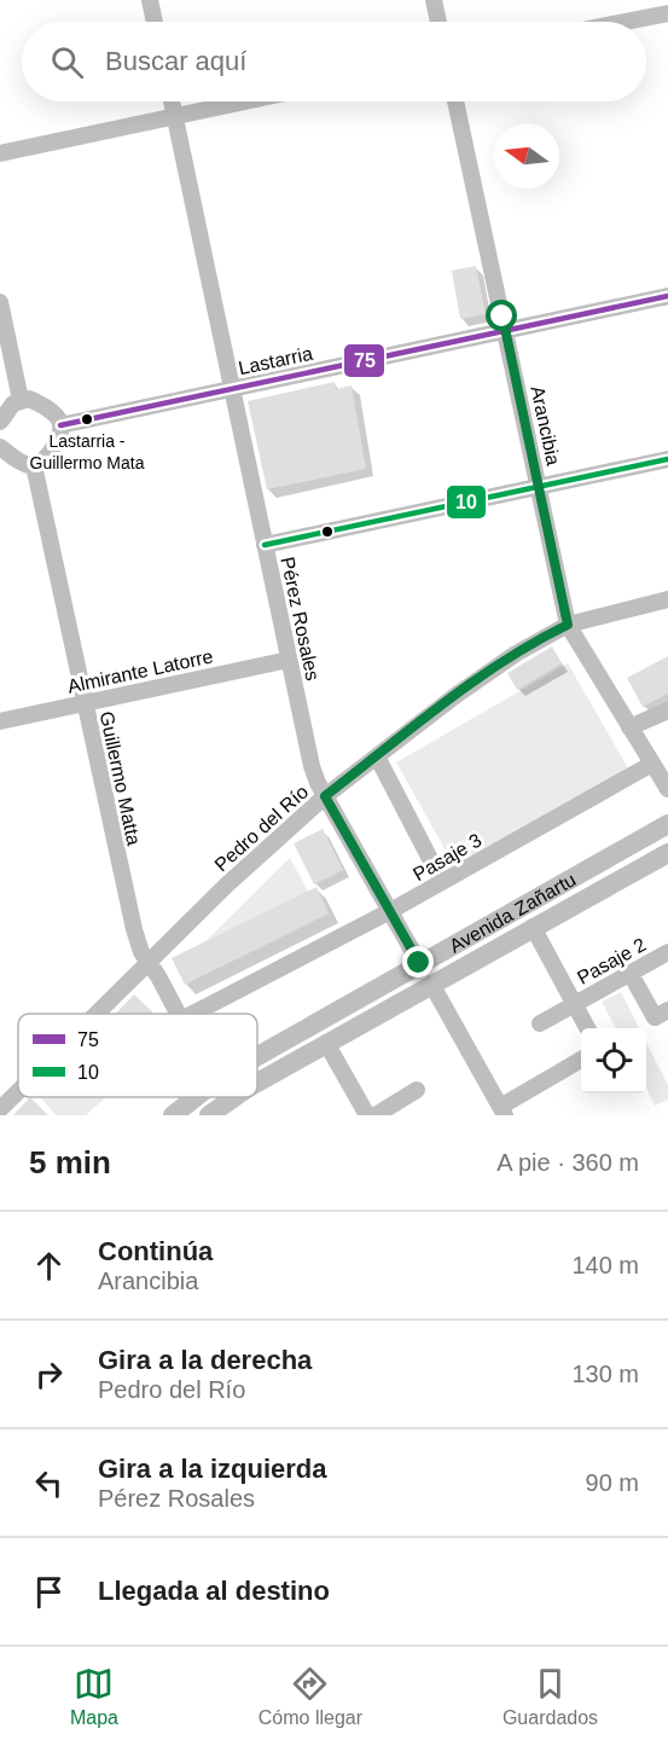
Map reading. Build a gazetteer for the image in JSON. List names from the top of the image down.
{
  "streets": {
    "street": [
      "Lastarria",
      "Arancibia",
      "Pérez Rosales",
      "Almirante Latorre",
      "Guillermo Matta",
      "Pedro del Río",
      "Pasaje 3",
      "Avenida Zañartu",
      "Pasaje 2"
    ]
  },
  "crossings": [
    ["Lastarria", "Arancibia"],
    ["Lastarria", "Pérez Rosales"],
    ["Arancibia", "Pedro del Río"],
    ["Arancibia", "Pasaje 3"],
    ["Pérez Rosales", "Almirante Latorre"],
    ["Pérez Rosales", "Pedro del Río"],
    ["Pérez Rosales", "Pasaje 3"],
    ["Pérez Rosales", "Avenida Zañartu"],
    ["Almirante Latorre", "Guillermo Matta"],
    ["Guillermo Matta", "Pedro del Río"],
    ["Avenida Zañartu", "Pasaje 2"]
  ],
  "places": ["Lastarria - Guillermo Mata"],
  "lines": ["transit line 75", "transit line 10"],
  "legend": ["75", "10"],
  "north": "left",
  "page": {
    "search": "Buscar aquí",
    "heading": ["5 min", "A pie · 360 m"],
    "list": [
      ["Continúa", "Arancibia", "140 m"],
      ["Gira a la derecha", "Pedro del Río", "130 m"],
      ["Gira a la izquierda", "Pérez Rosales", "90 m"],
      "Llegada al destino"
    ],
    "nav": ["Mapa", "Cómo llegar", "Guardados"]
  }
}
